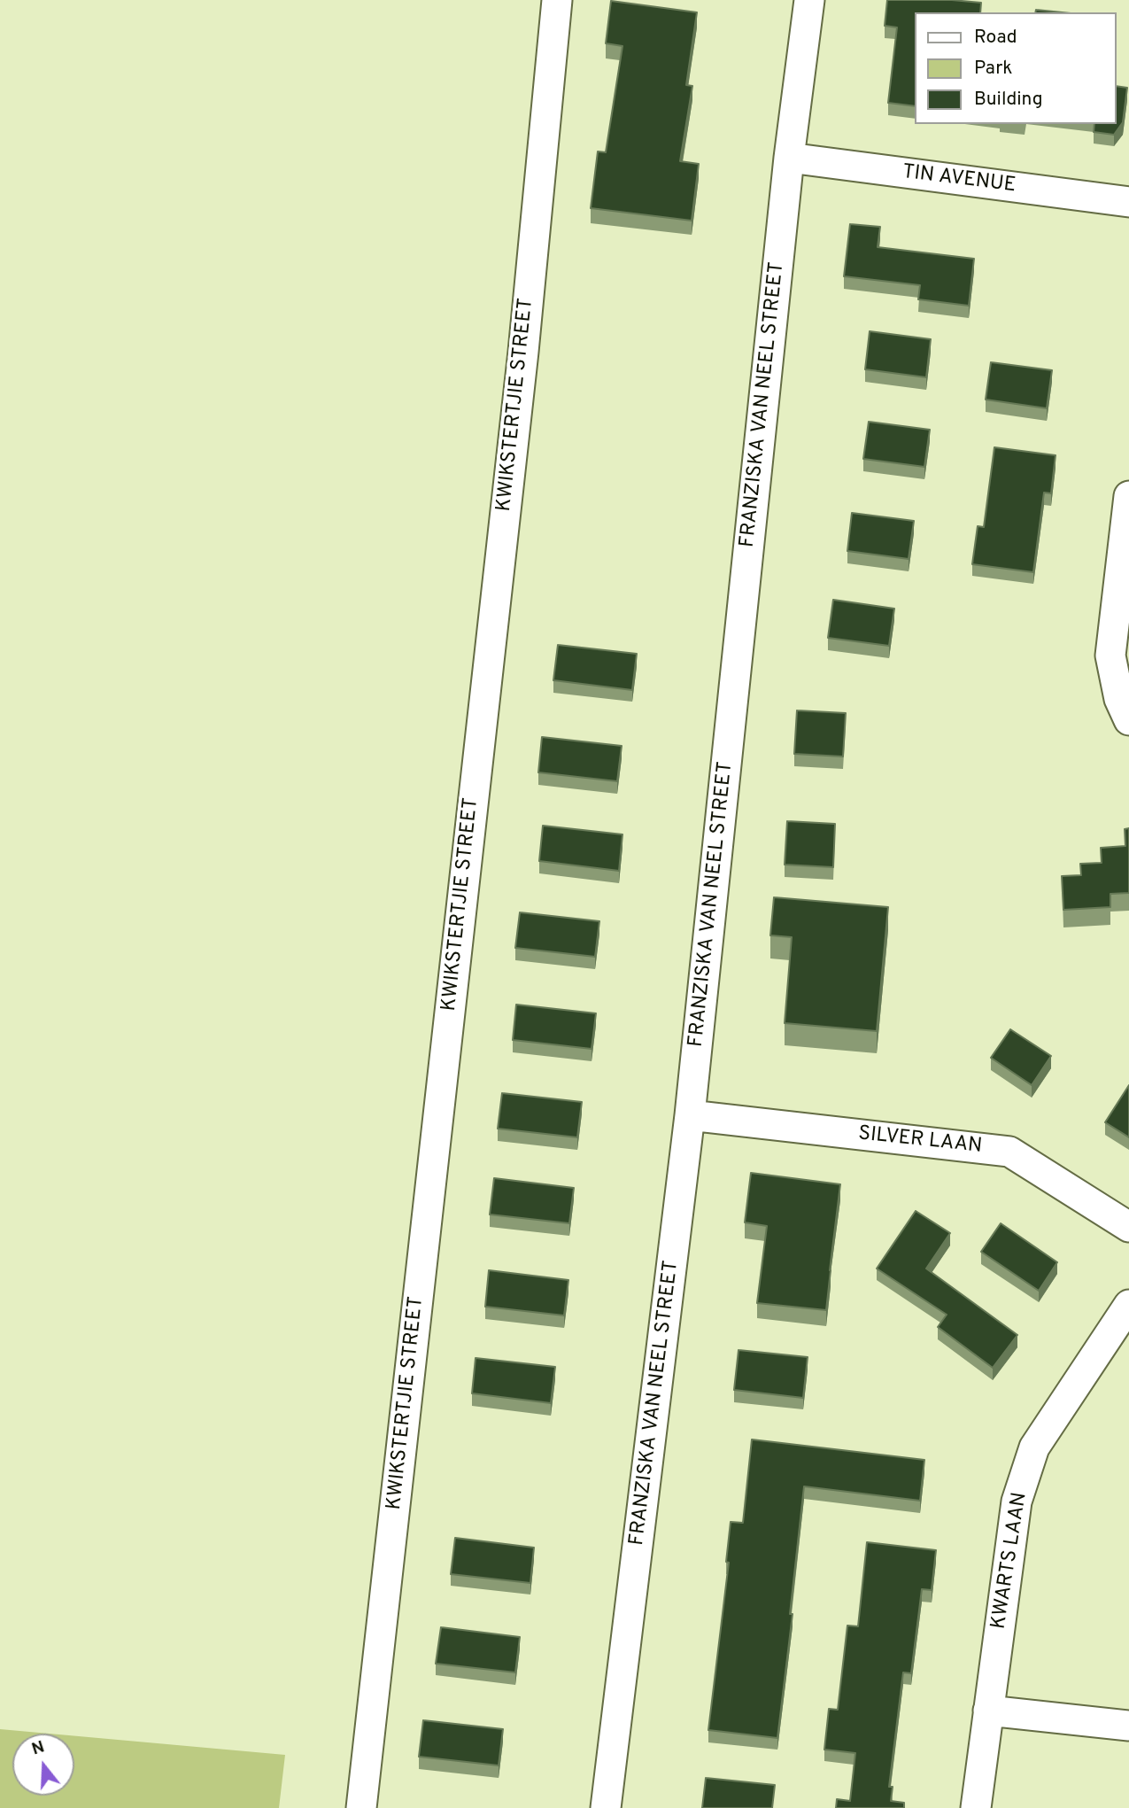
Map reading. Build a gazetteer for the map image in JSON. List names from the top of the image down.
{
  "streets": {
    "street": [
      "TIN AVENUE",
      "KWIKSTERTJIE STREET",
      "FRANZISKA VAN NEEL STREET",
      "SILVER LAAN",
      "KWARTS LAAN"
    ]
  },
  "crossings": [
    ["TIN AVENUE", "FRANZISKA VAN NEEL STREET"],
    ["FRANZISKA VAN NEEL STREET", "SILVER LAAN"]
  ],
  "legend": ["Road", "Park", "Building"],
  "north": "top"
}
